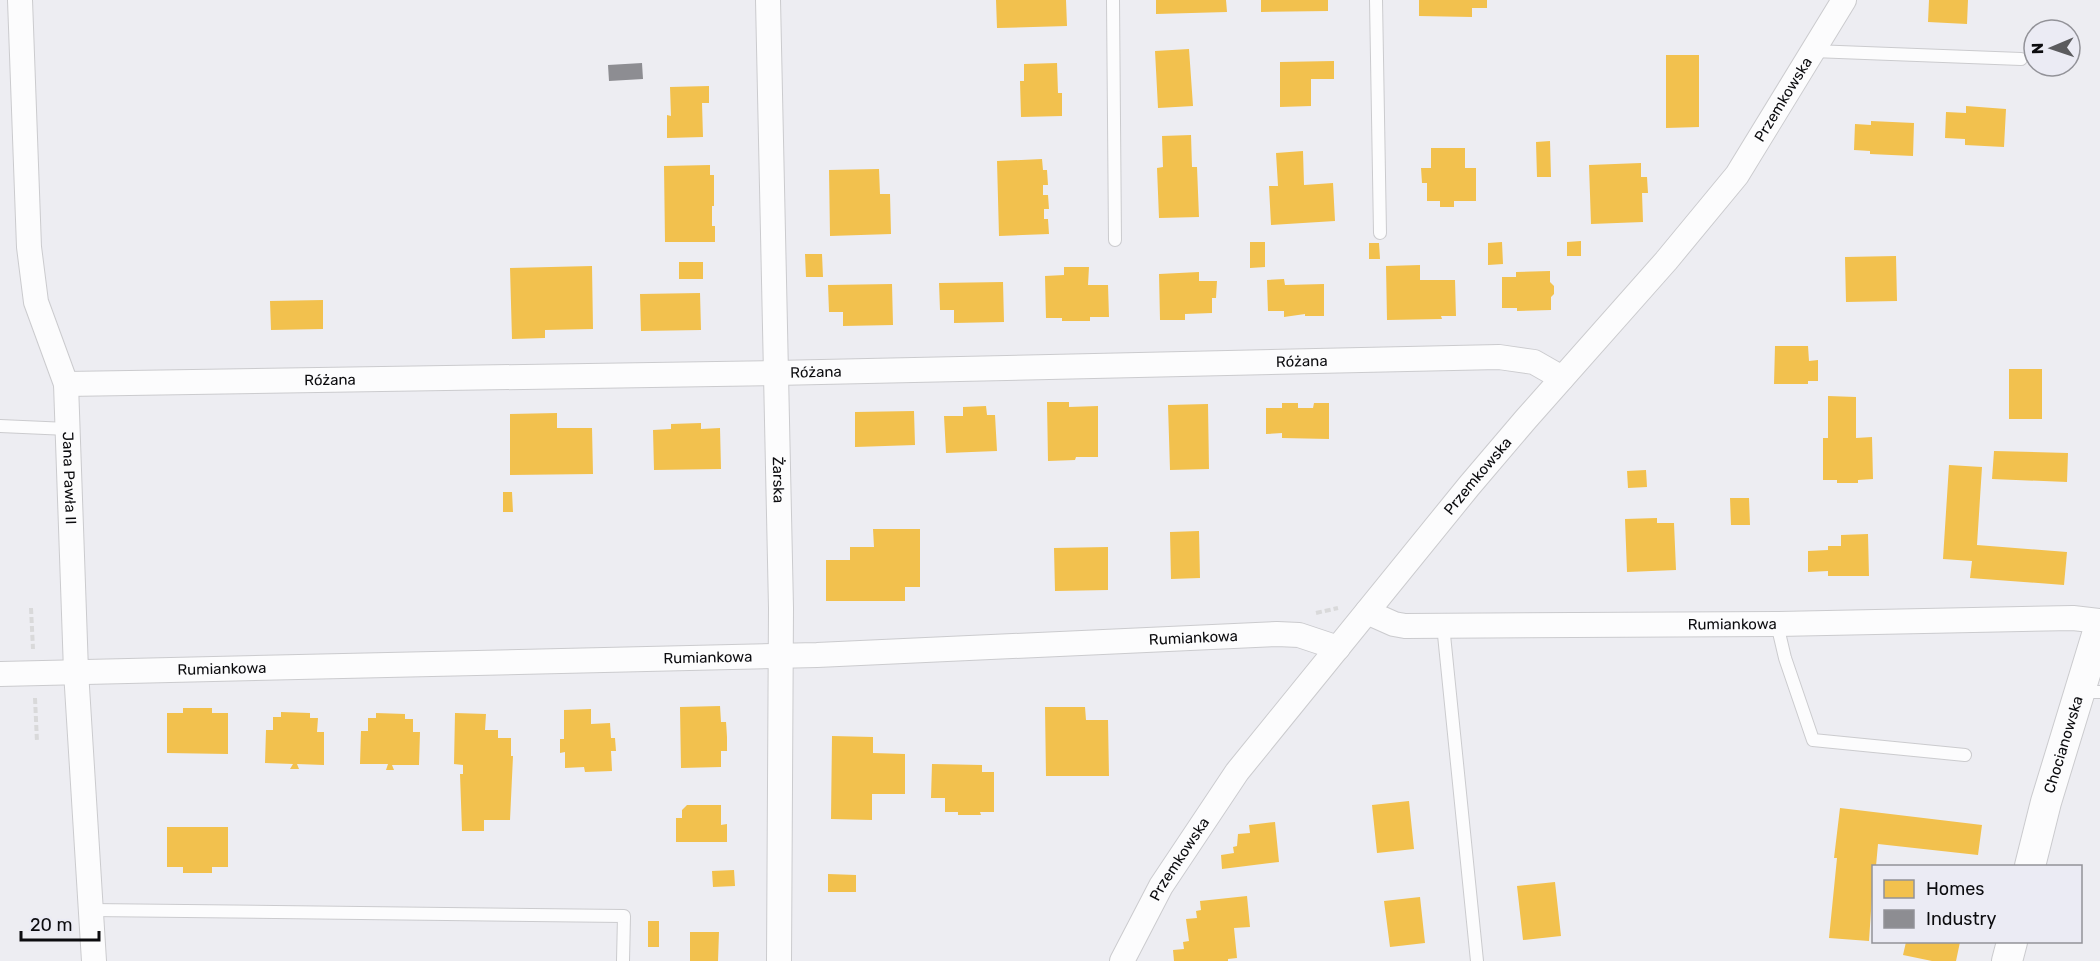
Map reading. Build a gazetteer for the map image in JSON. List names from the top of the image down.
{
  "streets": {
    "street": [
      "Przemkowska",
      "Różana",
      "Jana Pawła II",
      "Żarska",
      "Rumiankowa",
      "Chocianowska"
    ]
  },
  "crossings": [
    ["Przemkowska", "Różana"],
    ["Przemkowska", "Rumiankowa"],
    ["Różana", "Jana Pawła II"],
    ["Różana", "Żarska"],
    ["Jana Pawła II", "Rumiankowa"],
    ["Żarska", "Rumiankowa"],
    ["Rumiankowa", "Chocianowska"]
  ],
  "legend": ["Homes", "Industry"],
  "scale_bar": "20 m",
  "north": "left"
}
